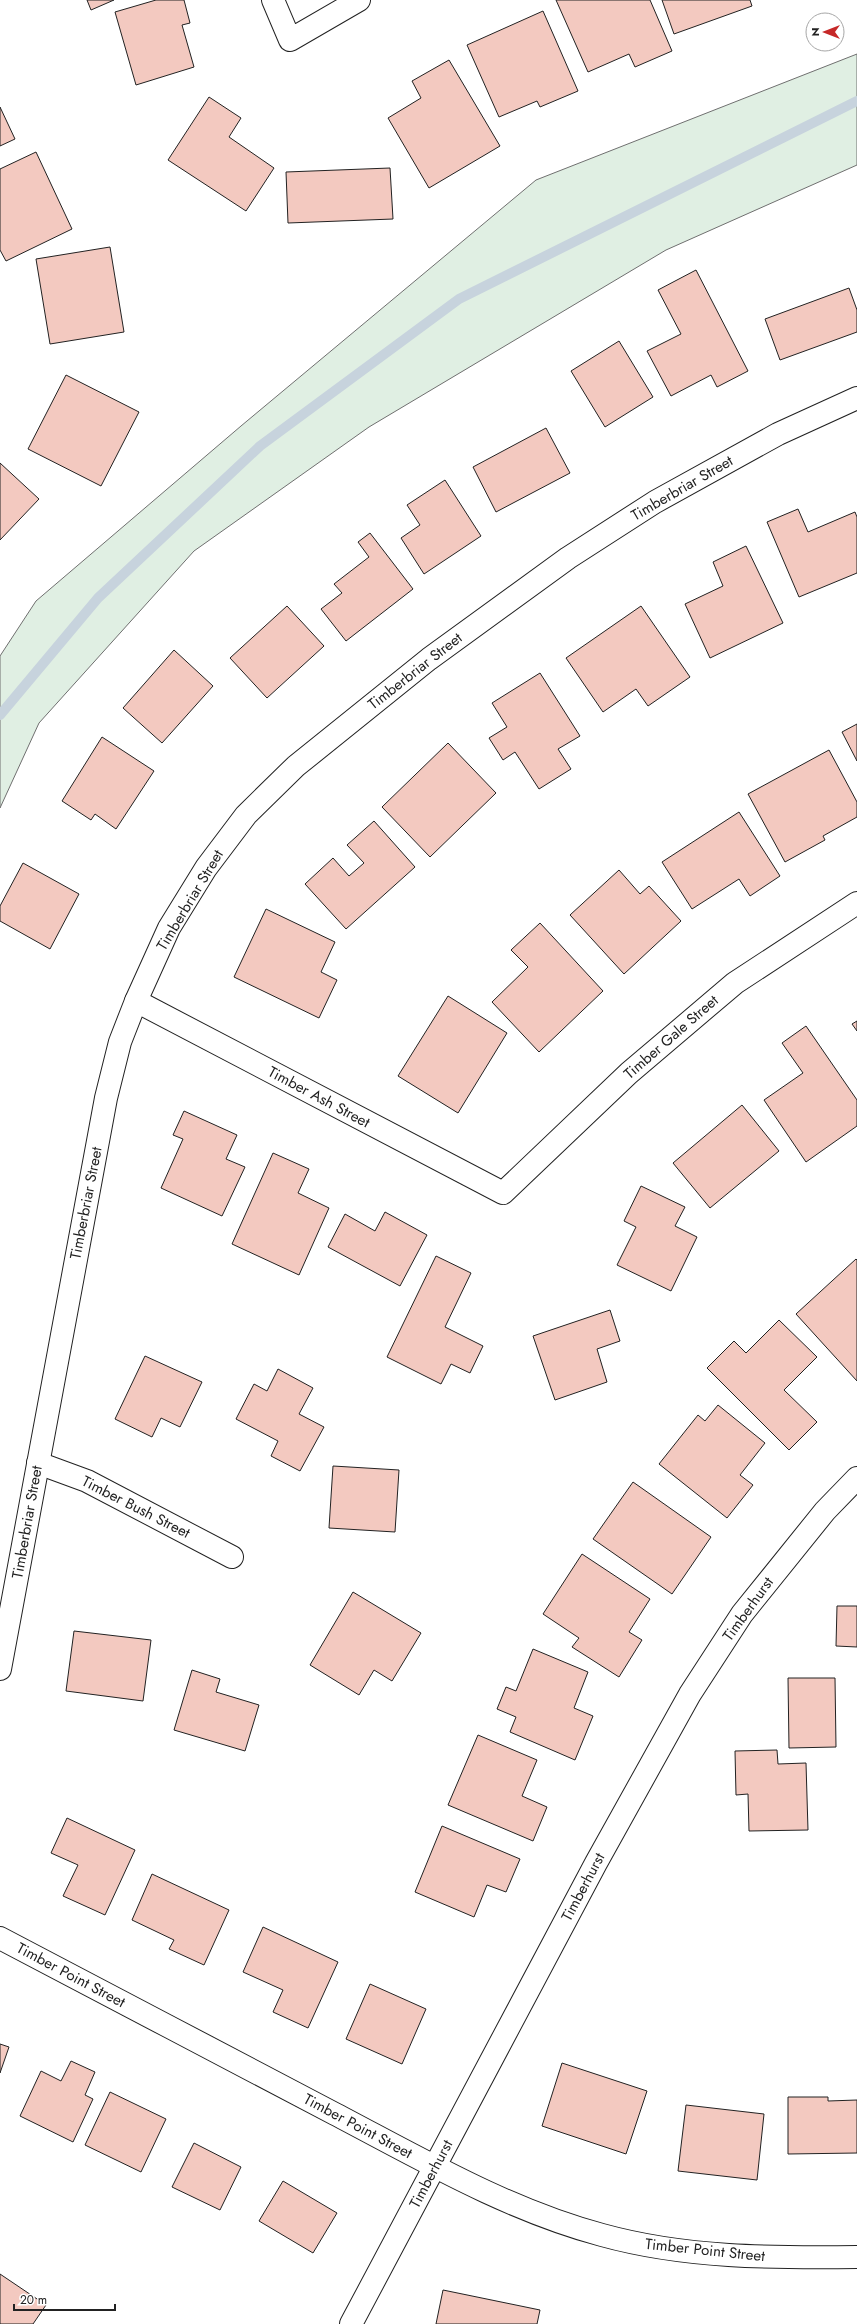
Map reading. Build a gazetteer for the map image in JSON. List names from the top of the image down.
{
  "streets": {
    "street": [
      "Timberbriar Street",
      "Timber Gale Street",
      "Timber Ash Street",
      "Timber Bush Street",
      "Timberhurst",
      "Timber Point Street"
    ]
  },
  "crossings": [
    ["Timberbriar Street", "Timber Ash Street"],
    ["Timberbriar Street", "Timber Bush Street"],
    ["Timber Gale Street", "Timber Ash Street"],
    ["Timberhurst", "Timber Point Street"]
  ],
  "scale_bar": "20 m",
  "north": "left"
}
